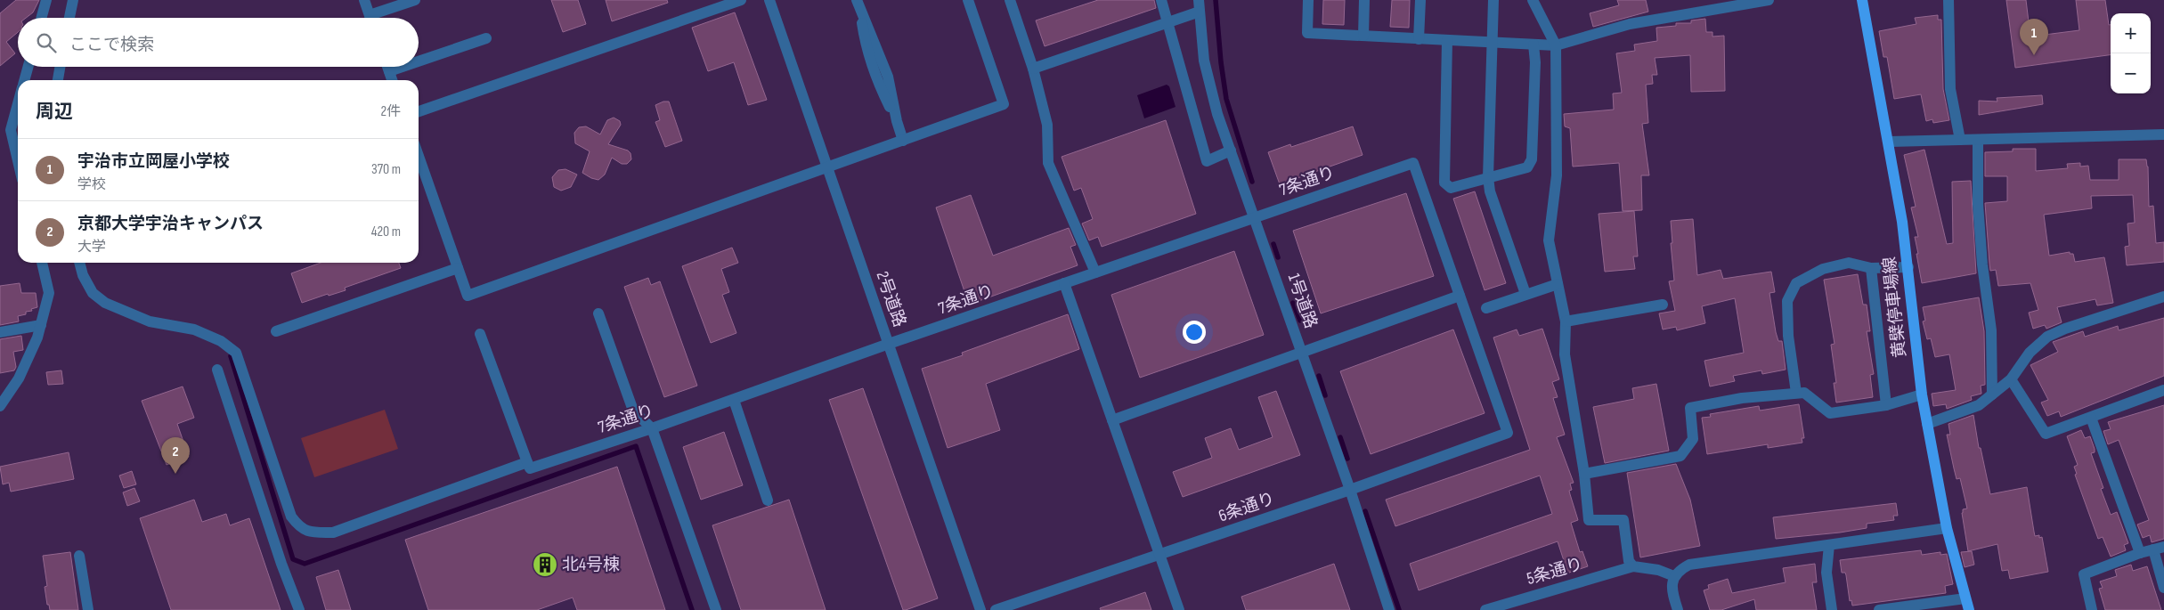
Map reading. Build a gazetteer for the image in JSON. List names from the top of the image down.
{
  "streets": {
    "main road": ["黄檗停車場線"],
    "street": [
      "7条通り",
      "2号道路",
      "1号道路",
      "6条通り",
      "5条通り"
    ]
  },
  "crossings": [
    ["7条通り", "2号道路"],
    ["7条通り", "1号道路"],
    ["7条通り", "6条通り"],
    ["1号道路", "6条通り"]
  ],
  "places": {
    "building": ["北4号棟"]
  },
  "page": {
    "map_buttons": ["+", "−"],
    "search": "ここで検索",
    "pins": ["1", "2"],
    "heading": ["周辺", "2件"],
    "list": [
      {
        "mark": "1",
        "name": "宇治市立岡屋小学校",
        "note": "学校",
        "value": "370 m"
      },
      {
        "mark": "2",
        "name": "京都大学宇治キャンパス",
        "note": "大学",
        "value": "420 m"
      }
    ]
  }
}
